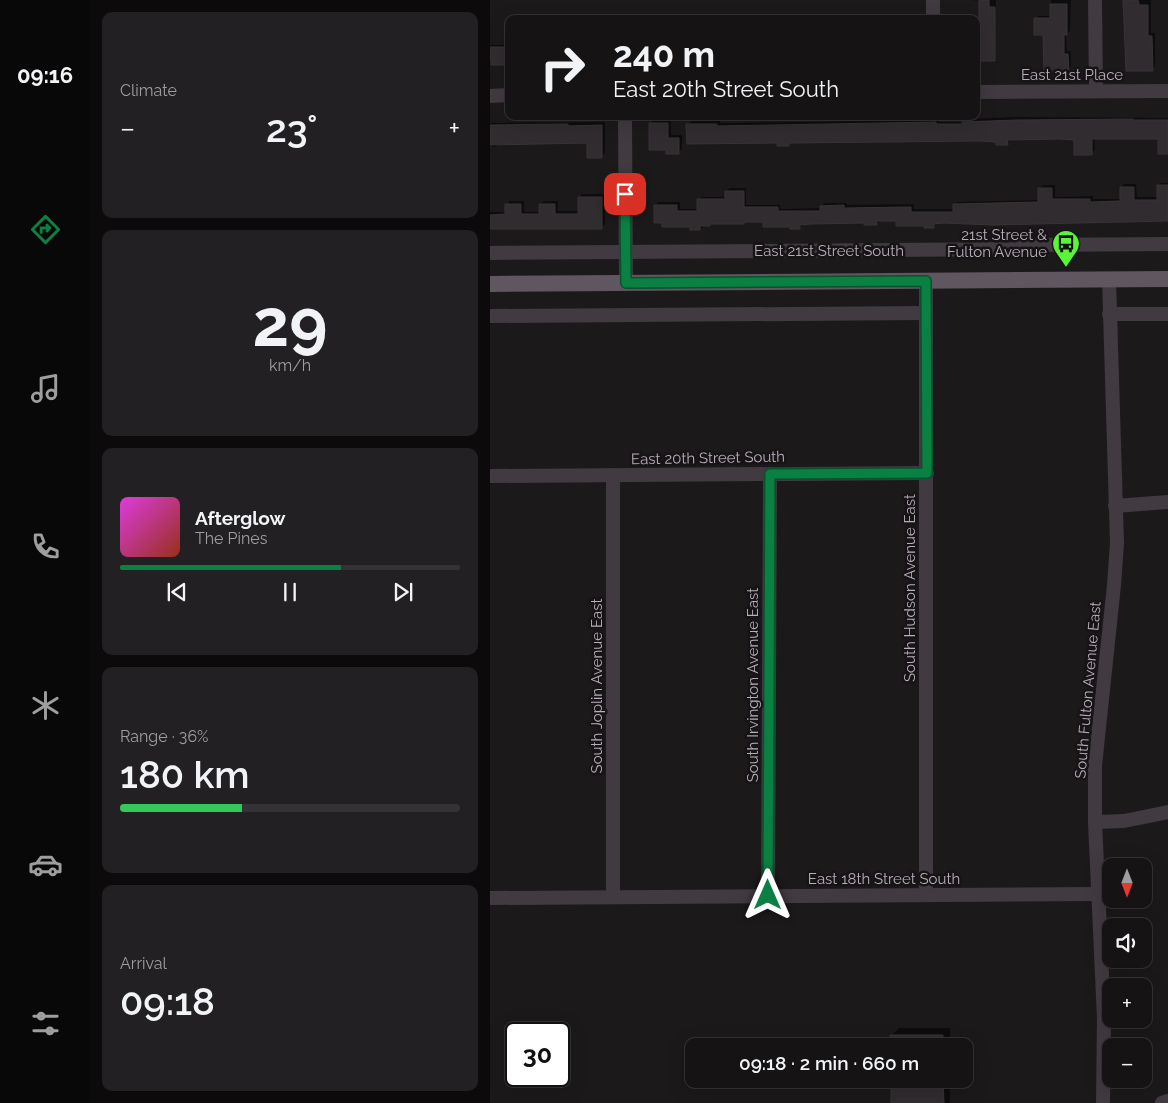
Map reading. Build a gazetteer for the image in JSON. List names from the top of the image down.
{
  "streets": {
    "main road": ["East 21st Street South"],
    "street": [
      "East 21st Place",
      "East 20th Street South",
      "South Hudson Avenue East",
      "South Irvington Avenue East",
      "South Joplin Avenue East",
      "South Fulton Avenue East",
      "East 18th Street South"
    ]
  },
  "crossings": [
    ["East 21st Street South", "South Hudson Avenue East"],
    ["East 21st Street South", "South Fulton Avenue East"],
    ["East 20th Street South", "South Hudson Avenue East"],
    ["East 20th Street South", "South Irvington Avenue East"],
    ["East 20th Street South", "South Joplin Avenue East"],
    ["South Hudson Avenue East", "East 18th Street South"],
    ["South Irvington Avenue East", "East 18th Street South"],
    ["South Joplin Avenue East", "East 18th Street South"],
    ["South Fulton Avenue East", "East 18th Street South"]
  ],
  "places": {
    "bus stop": ["21st Street & Fulton Avenue"]
  },
  "north": "bottom",
  "page": {
    "tabs": "09:16",
    "tile": [
      "Climate",
      ["29", "km/h"],
      ["Range · 36%", "180 km"],
      ["Arrival", "09:18"]
    ],
    "turn": ["240 m", "East 20th Street South"],
    "heat": ["−", "23°", "+"],
    "song": ["Afterglow", "The Pines"],
    "map_buttons": ["+", "−"],
    "limit": "30",
    "trip": "09:18 · 2 min · 660 m"
  }
}
